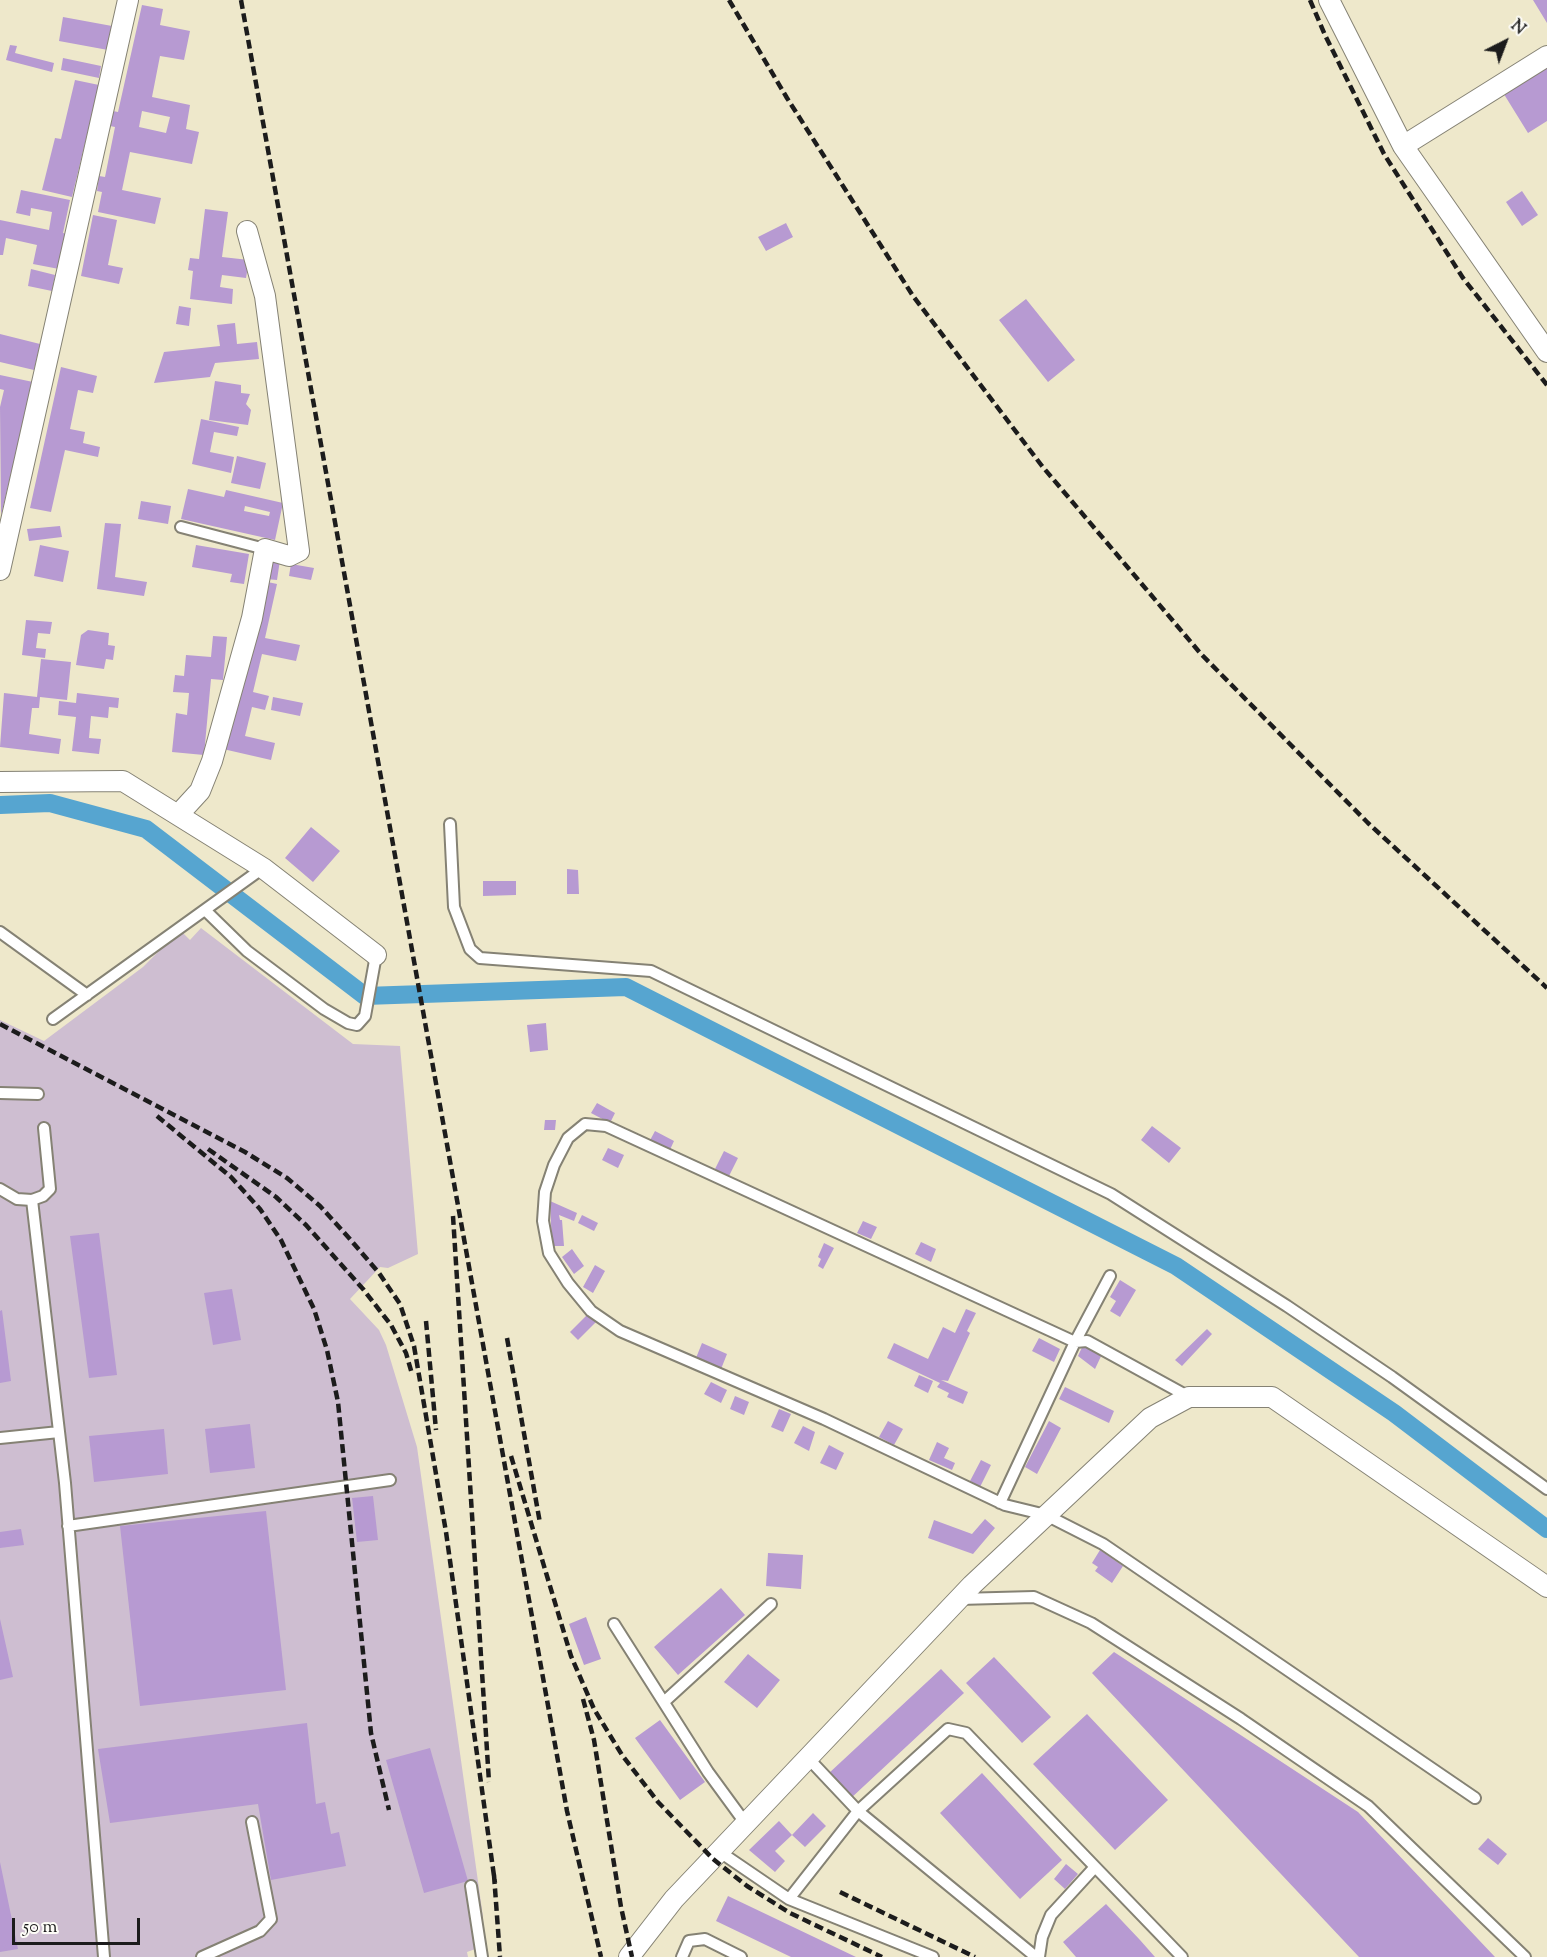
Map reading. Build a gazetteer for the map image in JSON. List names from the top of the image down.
{
  "scale_bar": "50 m",
  "north": "top right"
}
